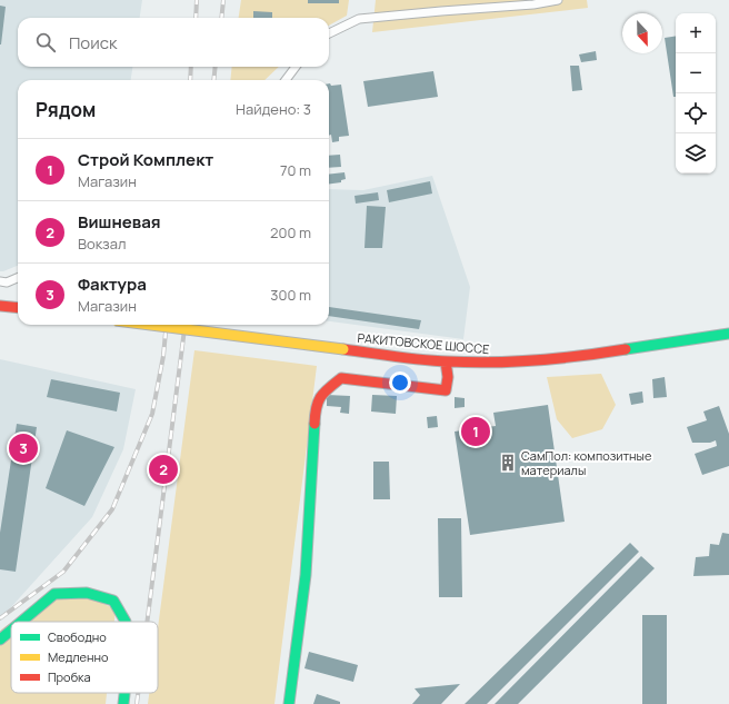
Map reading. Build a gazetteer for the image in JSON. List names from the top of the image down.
{
  "streets": {
    "street": ["РАКИТОВСКОЕ ШОССЕ"]
  },
  "places": {
    "building": ["СамПол: композитные материалы"]
  },
  "legend": ["Свободно", "Медленно", "Пробка"],
  "north": "bottom",
  "page": {
    "map_buttons": ["+", "−"],
    "search": "Поиск",
    "heading": ["Рядом", "Найдено: 3"],
    "list": [
      {
        "mark": "1",
        "name": "Строй Комплект",
        "note": "Магазин",
        "value": "70 m"
      },
      {
        "mark": "2",
        "name": "Вишневая",
        "note": "Вокзал",
        "value": "200 m"
      },
      {
        "mark": "3",
        "name": "Фактура",
        "note": "Магазин",
        "value": "300 m"
      }
    ],
    "pins": ["1", "3", "2"]
  }
}
